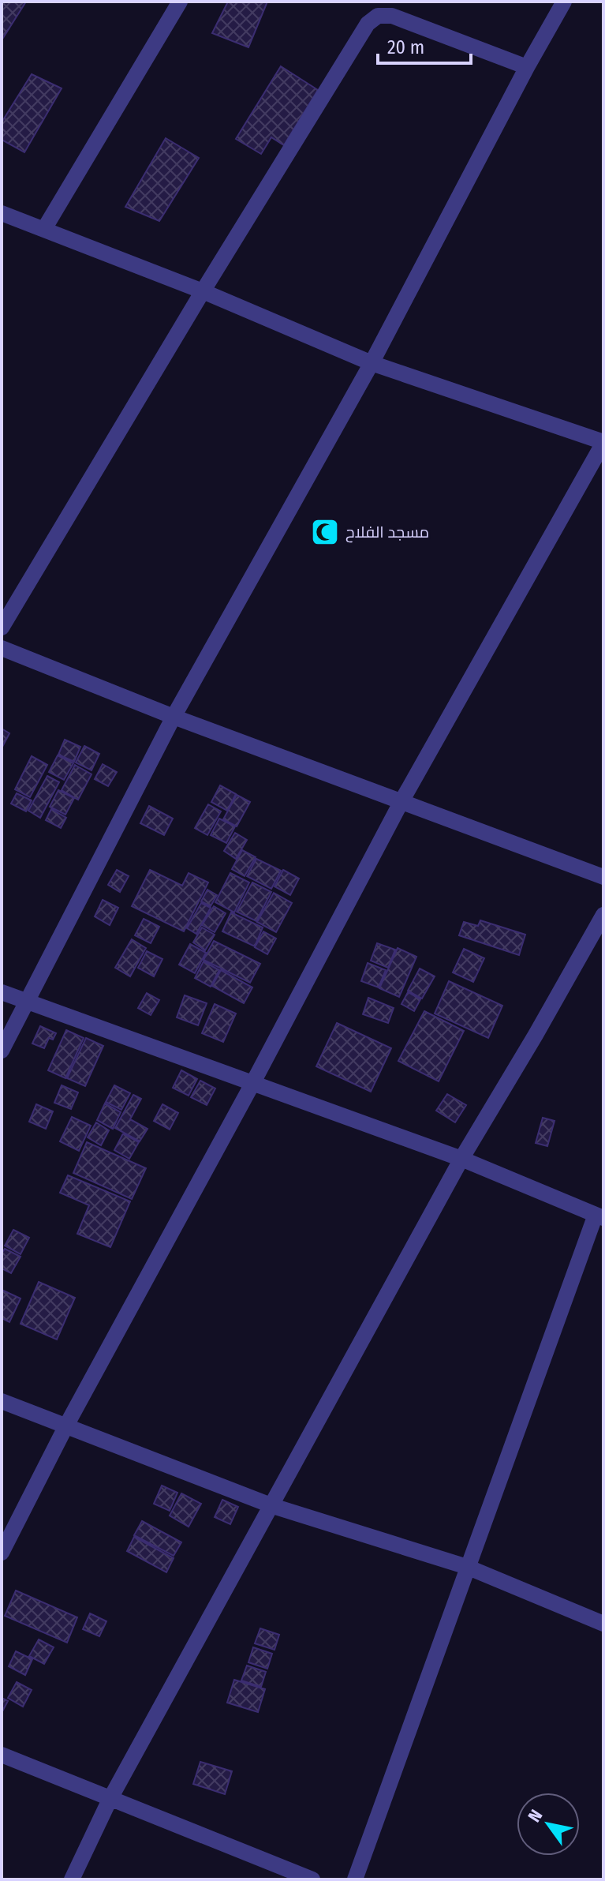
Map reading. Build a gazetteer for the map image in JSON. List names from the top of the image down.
{
  "places": {
    "mosque": ["مسجد الفلاح"]
  },
  "scale_bar": "20 m",
  "north": "top left"
}
